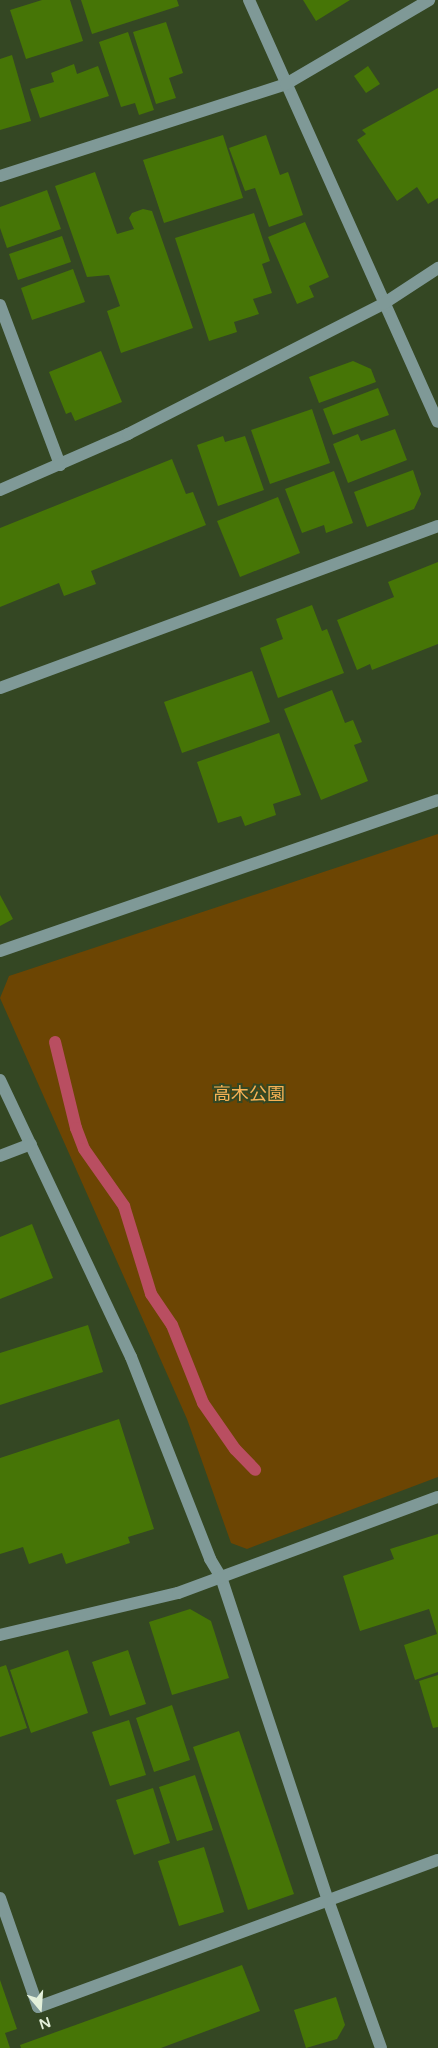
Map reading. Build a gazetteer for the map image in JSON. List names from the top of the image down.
{
  "parks": ["高木公園"],
  "north": "bottom"
}
